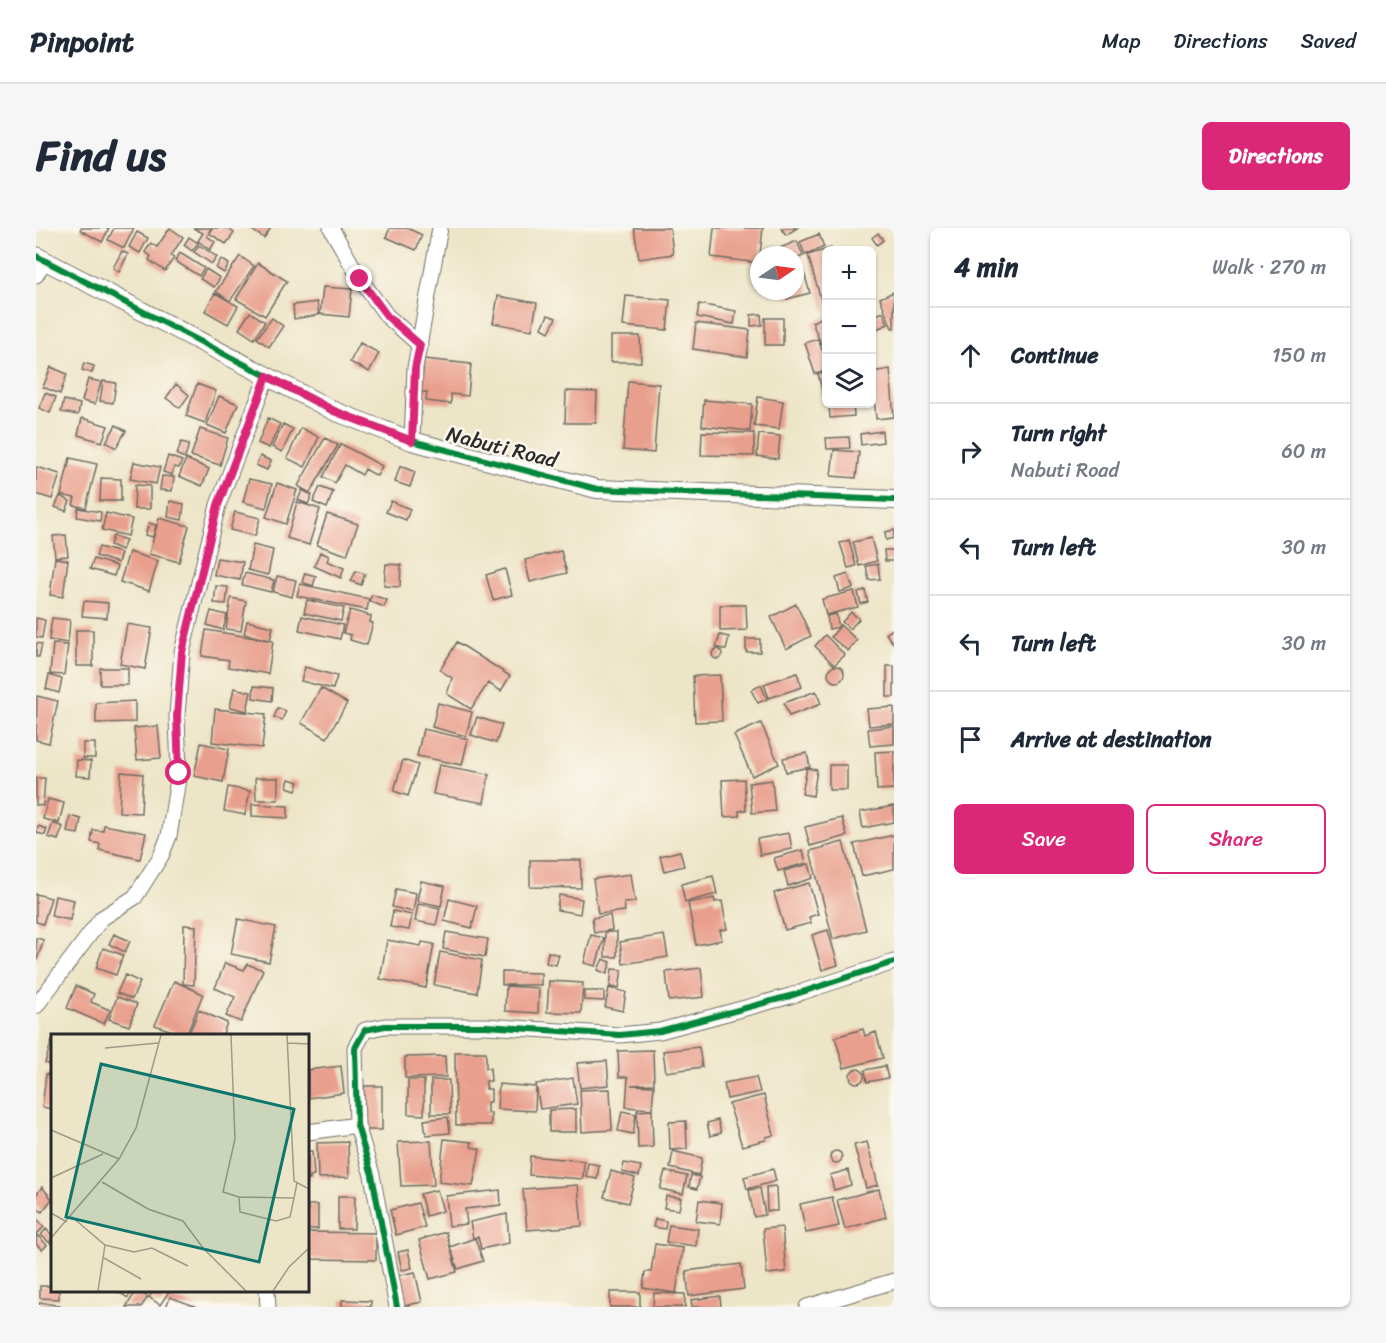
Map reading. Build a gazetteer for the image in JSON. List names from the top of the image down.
{
  "streets": {
    "street": ["Nabuti Road"]
  },
  "north": "right",
  "page": {
    "header": "Pinpoint",
    "nav": ["Map", "Directions", "Saved"],
    "title": "Find us",
    "buttons": [
      "Directions",
      ["Save", "Share"]
    ],
    "heading": ["4 min", "Walk · 270 m"],
    "map_buttons": ["+", "−"],
    "list": [
      ["Continue", "150 m"],
      ["Turn right", "Nabuti Road", "60 m"],
      ["Turn left", "30 m"],
      ["Turn left", "30 m"],
      "Arrive at destination"
    ]
  }
}
